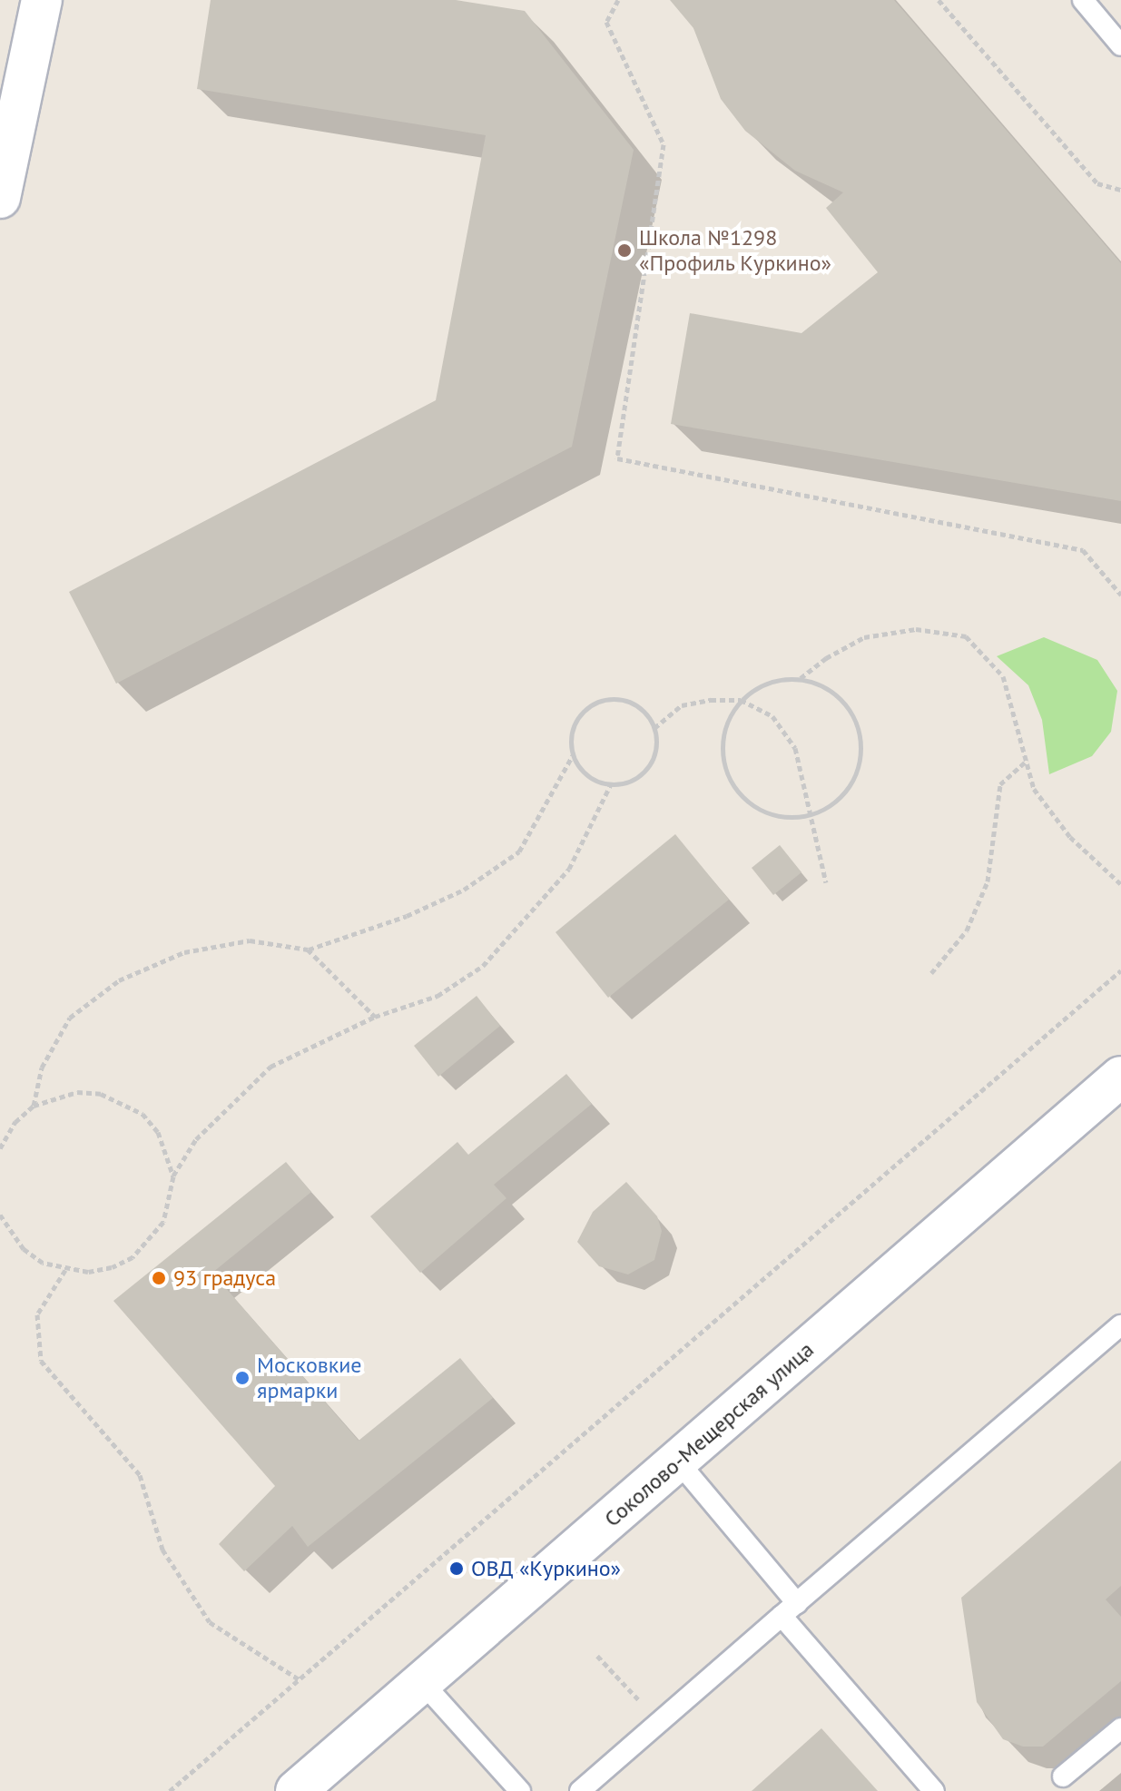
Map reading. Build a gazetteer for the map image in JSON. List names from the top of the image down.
{
  "streets": {
    "street": ["Соколово-Мещерская улица"]
  },
  "places": [
    "Школа №1298 «Профиль Куркино»",
    "93 градуса",
    "Московкие ярмарки",
    "ОВД «Куркино»"
  ]
}
